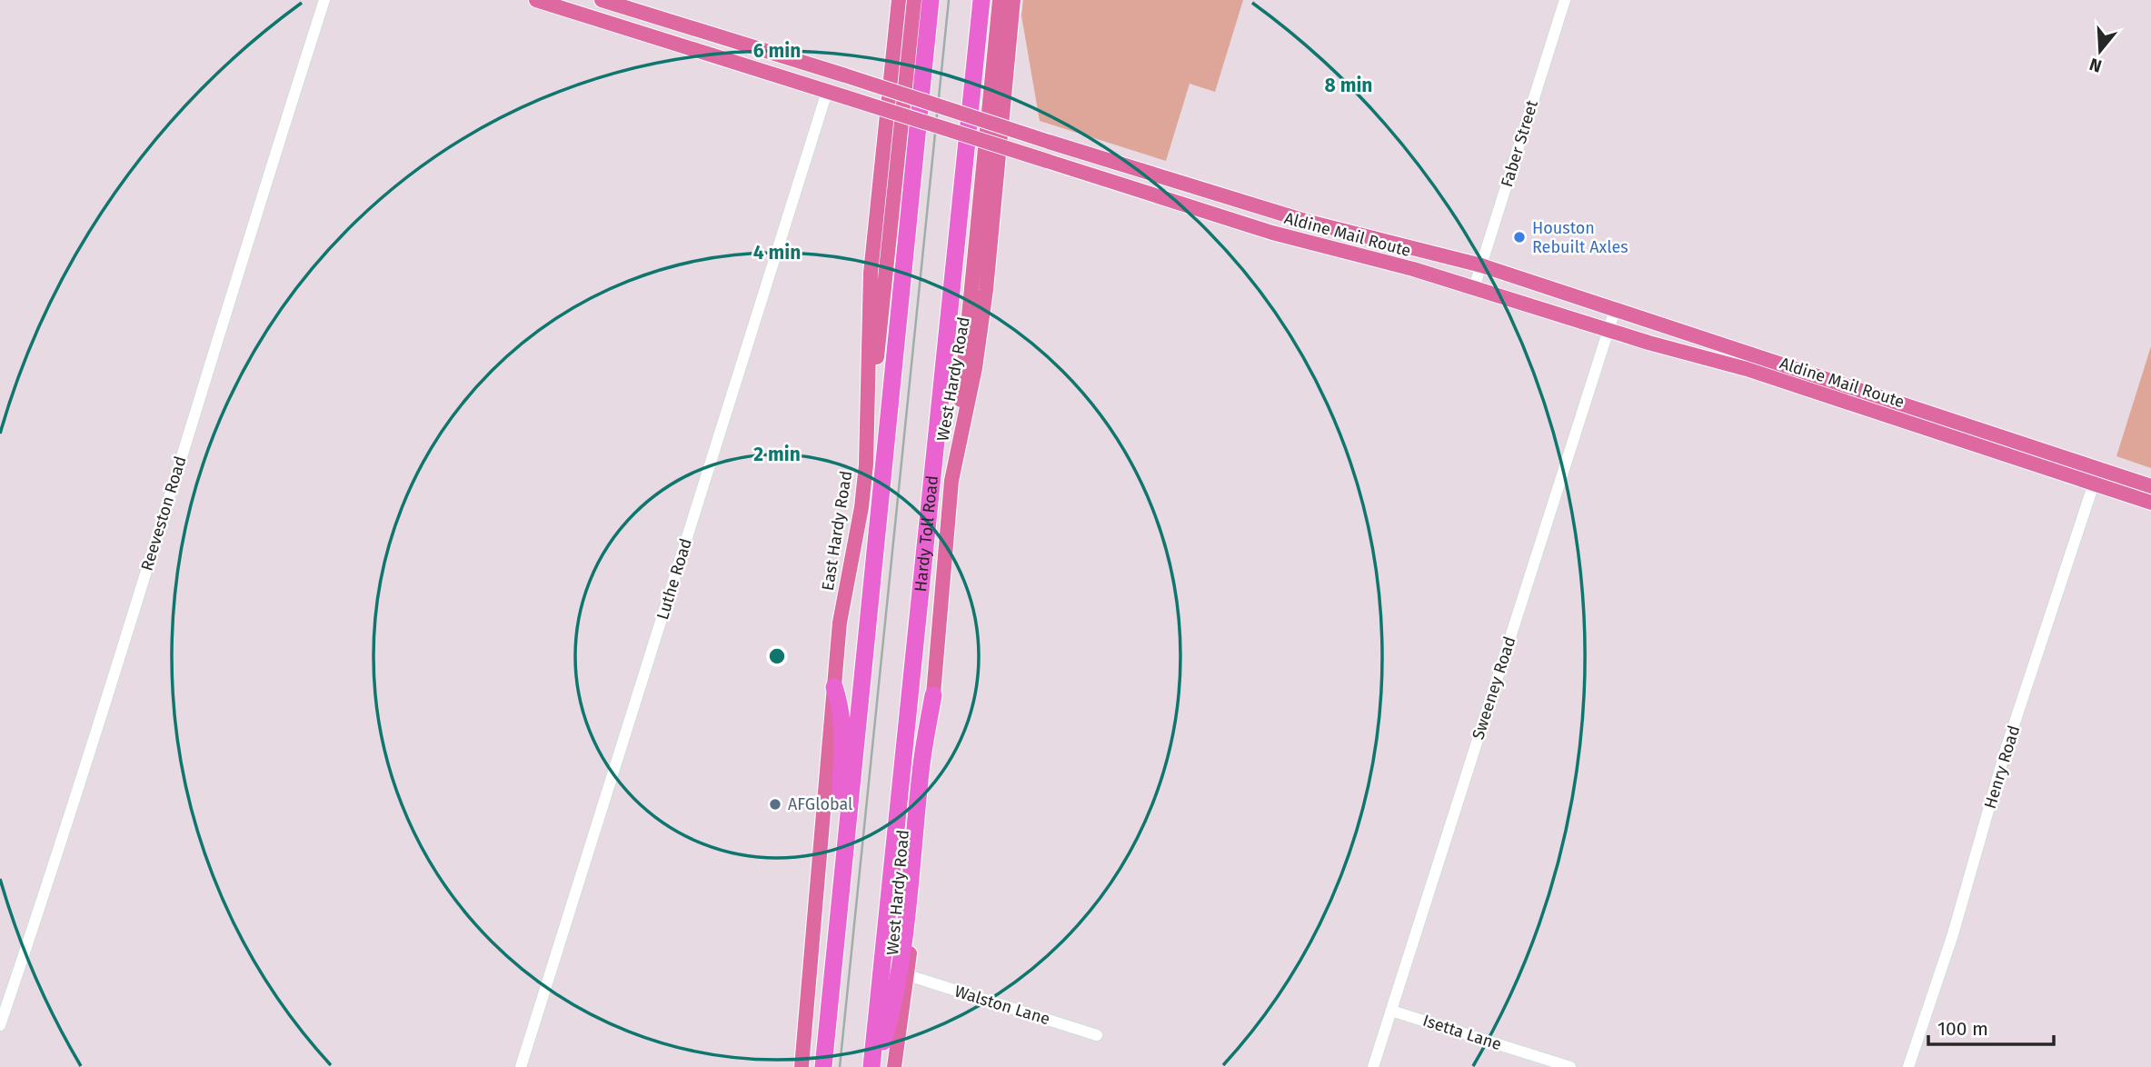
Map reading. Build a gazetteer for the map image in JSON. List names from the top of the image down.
{
  "streets": {
    "highway": ["Hardy Toll Road"],
    "main road": ["Aldine Mail Route", "West Hardy Road", "East Hardy Road"],
    "street": [
      "Faber Street",
      "Reeveston Road",
      "Luthe Road",
      "Sweeney Road",
      "Henry Road",
      "Walston Lane",
      "Isetta Lane"
    ]
  },
  "crossings": [
    ["Faber Street", "Aldine Mail Route"],
    ["Aldine Mail Route", "Luthe Road"],
    ["Aldine Mail Route", "Sweeney Road"],
    ["Aldine Mail Route", "Henry Road"],
    ["West Hardy Road", "Walston Lane"],
    ["Sweeney Road", "Isetta Lane"]
  ],
  "places": ["Houston Rebuilt Axles", "AFGlobal"],
  "scale_bar": "100 m",
  "north": "bottom",
  "rings": [
    "6 min",
    "8 min",
    "4 min",
    "2 min"
  ]
}
